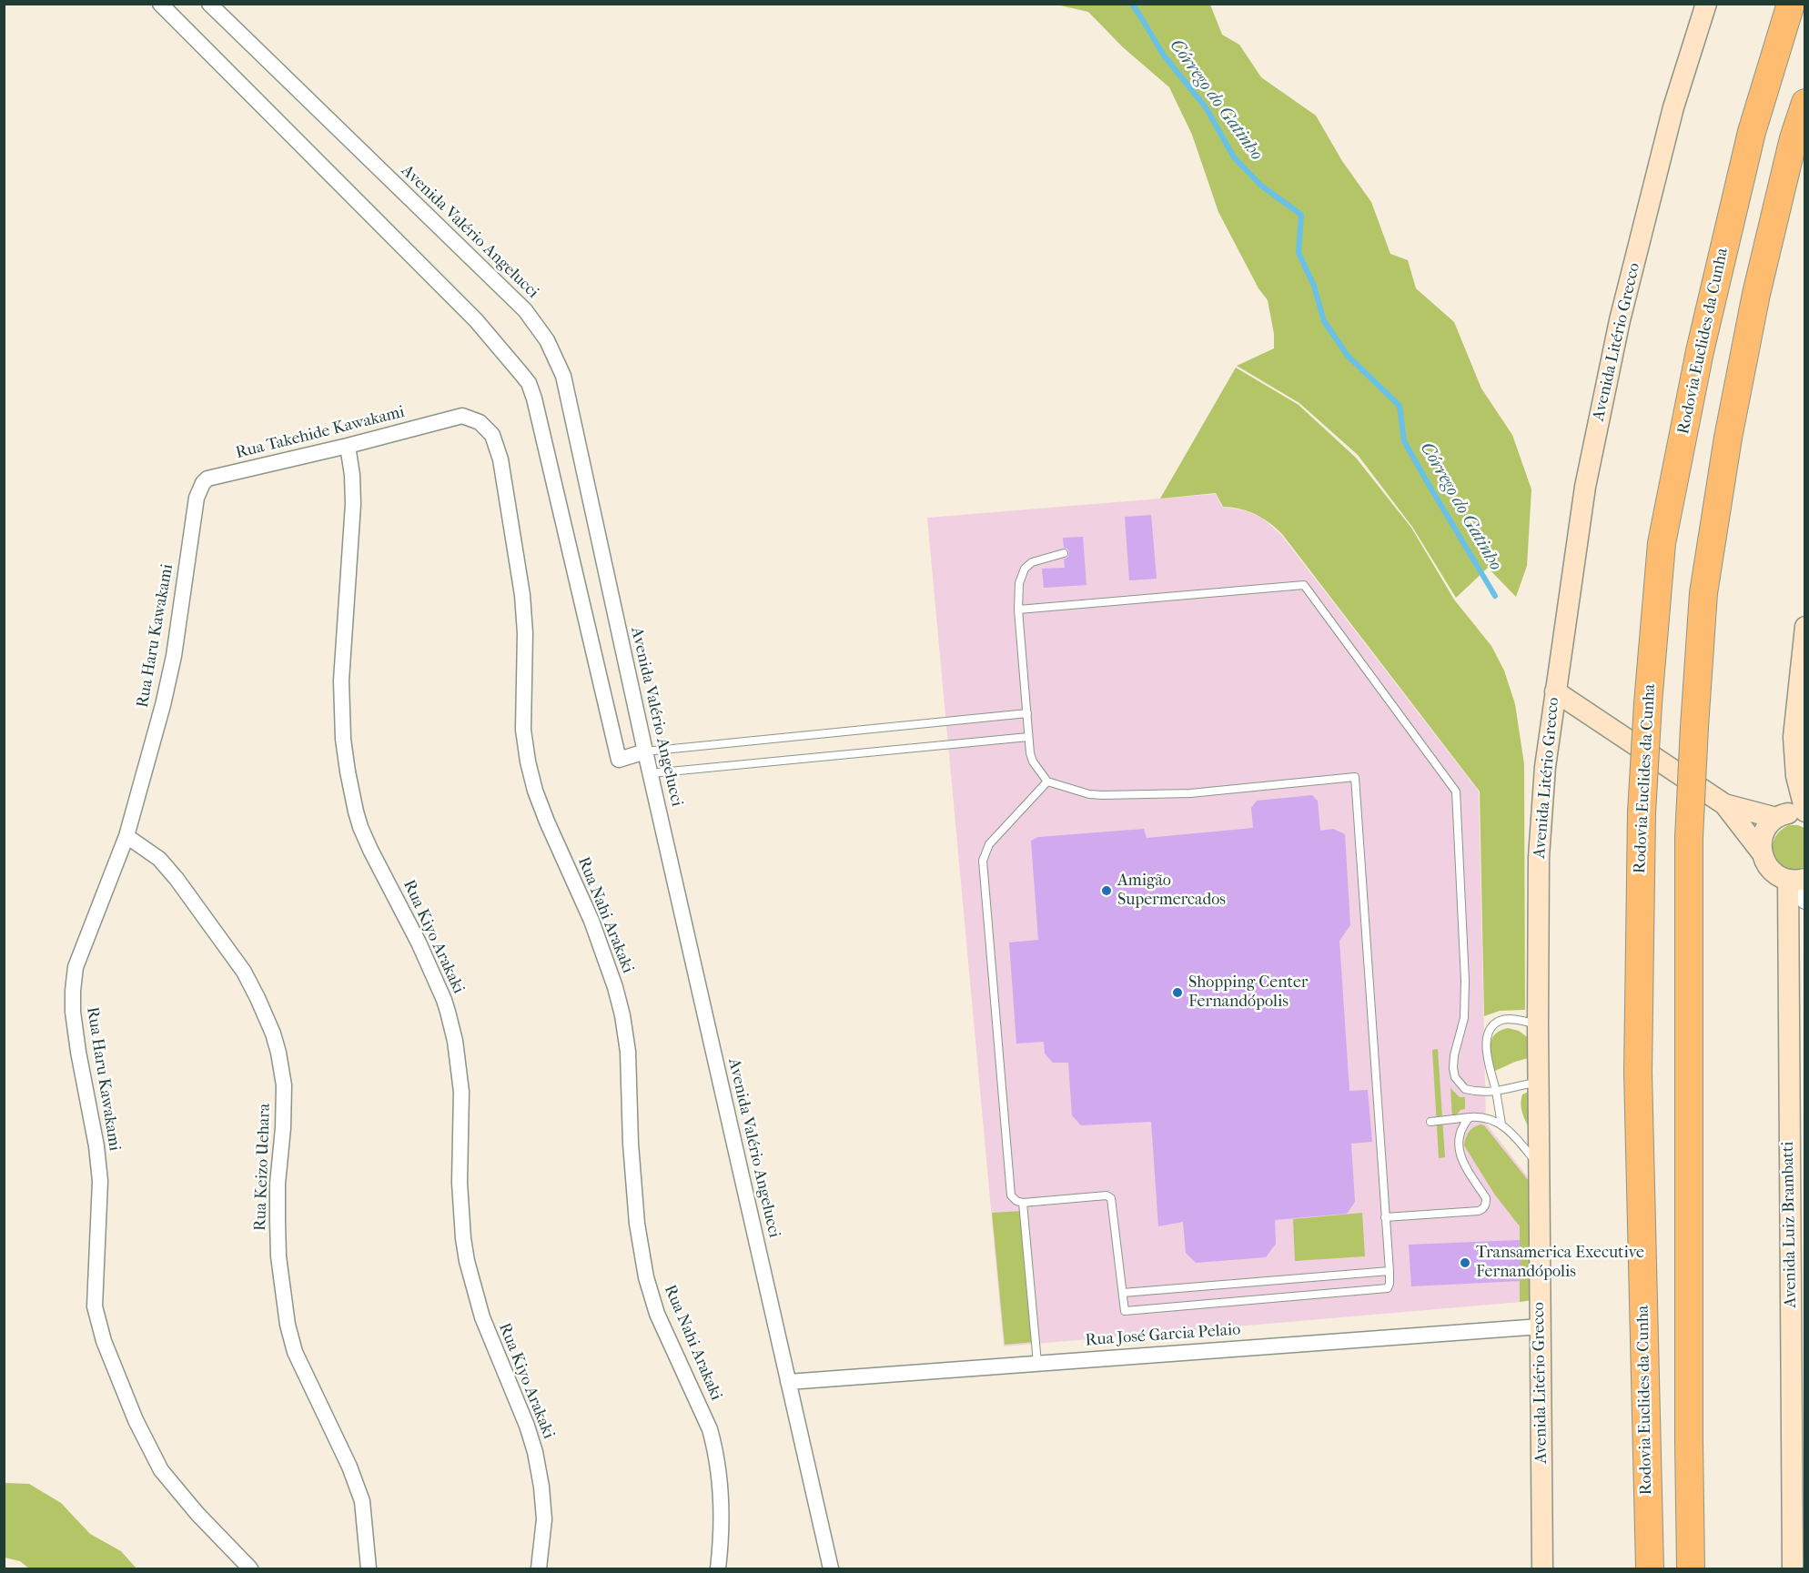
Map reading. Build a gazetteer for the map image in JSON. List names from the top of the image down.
{
  "streets": {
    "highway": ["Rodovia Euclides da Cunha"],
    "main road": ["Avenida Litério Grecco", "Avenida Luiz Brambatti"],
    "street": [
      "Avenida Valério Angelucci",
      "Rua Takehide Kawakami",
      "Rua Haru Kawakami",
      "Rua Nahi Arakaki",
      "Rua Kiyo Arakaki",
      "Rua Keizo Uehara",
      "Rua José Garcia Pelaio"
    ]
  },
  "crossings": [
    ["Avenida Valério Angelucci", "Rua José Garcia Pelaio"],
    ["Avenida Litério Grecco", "Rua José Garcia Pelaio"],
    ["Rua Takehide Kawakami", "Rua Haru Kawakami"],
    ["Rua Takehide Kawakami", "Rua Nahi Arakaki"],
    ["Rua Takehide Kawakami", "Rua Kiyo Arakaki"],
    ["Rua Haru Kawakami", "Rua Keizo Uehara"]
  ],
  "water": ["Córrego do Gatinho"],
  "places": ["Amigão Supermercados", "Shopping Center Fernandópolis", "Transamerica Executive Fernandópolis"]
}
